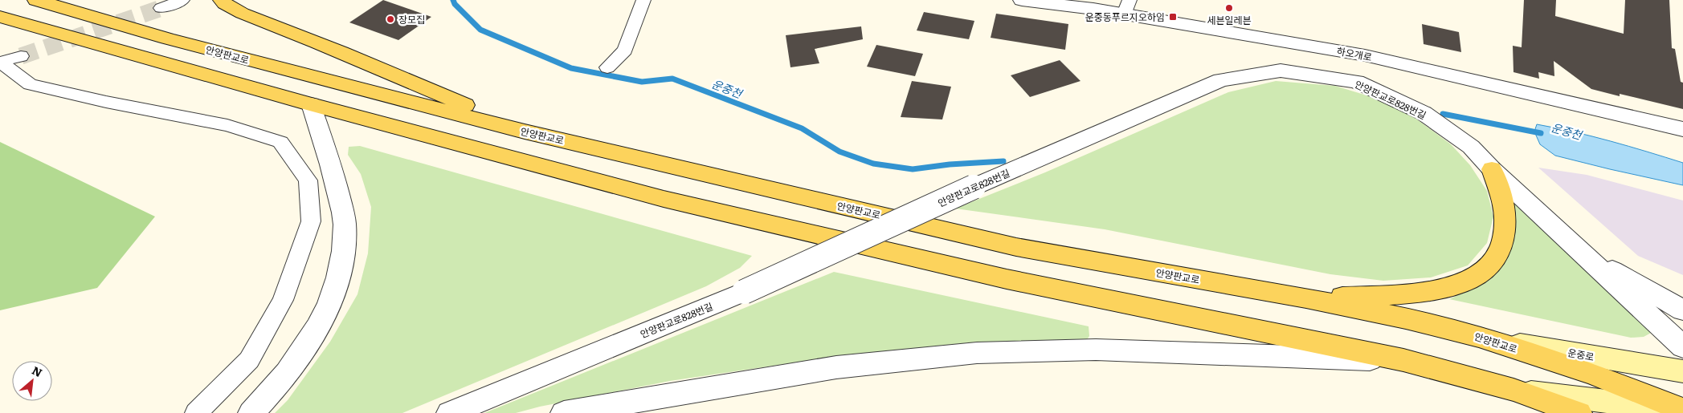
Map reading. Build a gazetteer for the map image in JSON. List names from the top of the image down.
{
  "streets": {
    "main road": ["안양판교로", "운중로"],
    "street": ["하오개로", "안양판교로828번길"]
  },
  "crossings": [
    ["안양판교로", "운중로"]
  ],
  "water": ["운중천"],
  "places": {
    "other": ["세븐일레븐", "장모집"],
    "transit": ["운중동푸르지오하임"]
  },
  "north": "top right"
}
